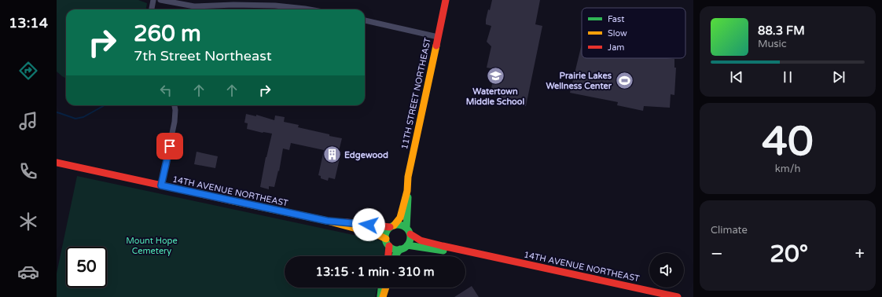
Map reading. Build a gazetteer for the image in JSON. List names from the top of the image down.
{
  "streets": {
    "main road": ["11TH STREET NORTHEAST", "14TH AVENUE NORTHEAST"]
  },
  "crossings": [
    ["11TH STREET NORTHEAST", "14TH AVENUE NORTHEAST"]
  ],
  "parks": ["Mount Hope Cemetery"],
  "places": {
    "school or university": ["Watertown Middle School"],
    "sports": ["Prairie Lakes Wellness Center"],
    "building": ["Edgewood"]
  },
  "legend": ["Fast", "Slow", "Jam"],
  "page": {
    "tabs": "13:14",
    "turn": ["260 m", "7th Street Northeast"],
    "song": ["88.3 FM", "Music"],
    "tile": [
      ["40", "km/h"],
      "Climate"
    ],
    "heat": ["−", "20°", "+"],
    "limit": "50",
    "trip": "13:15 · 1 min · 310 m"
  }
}
